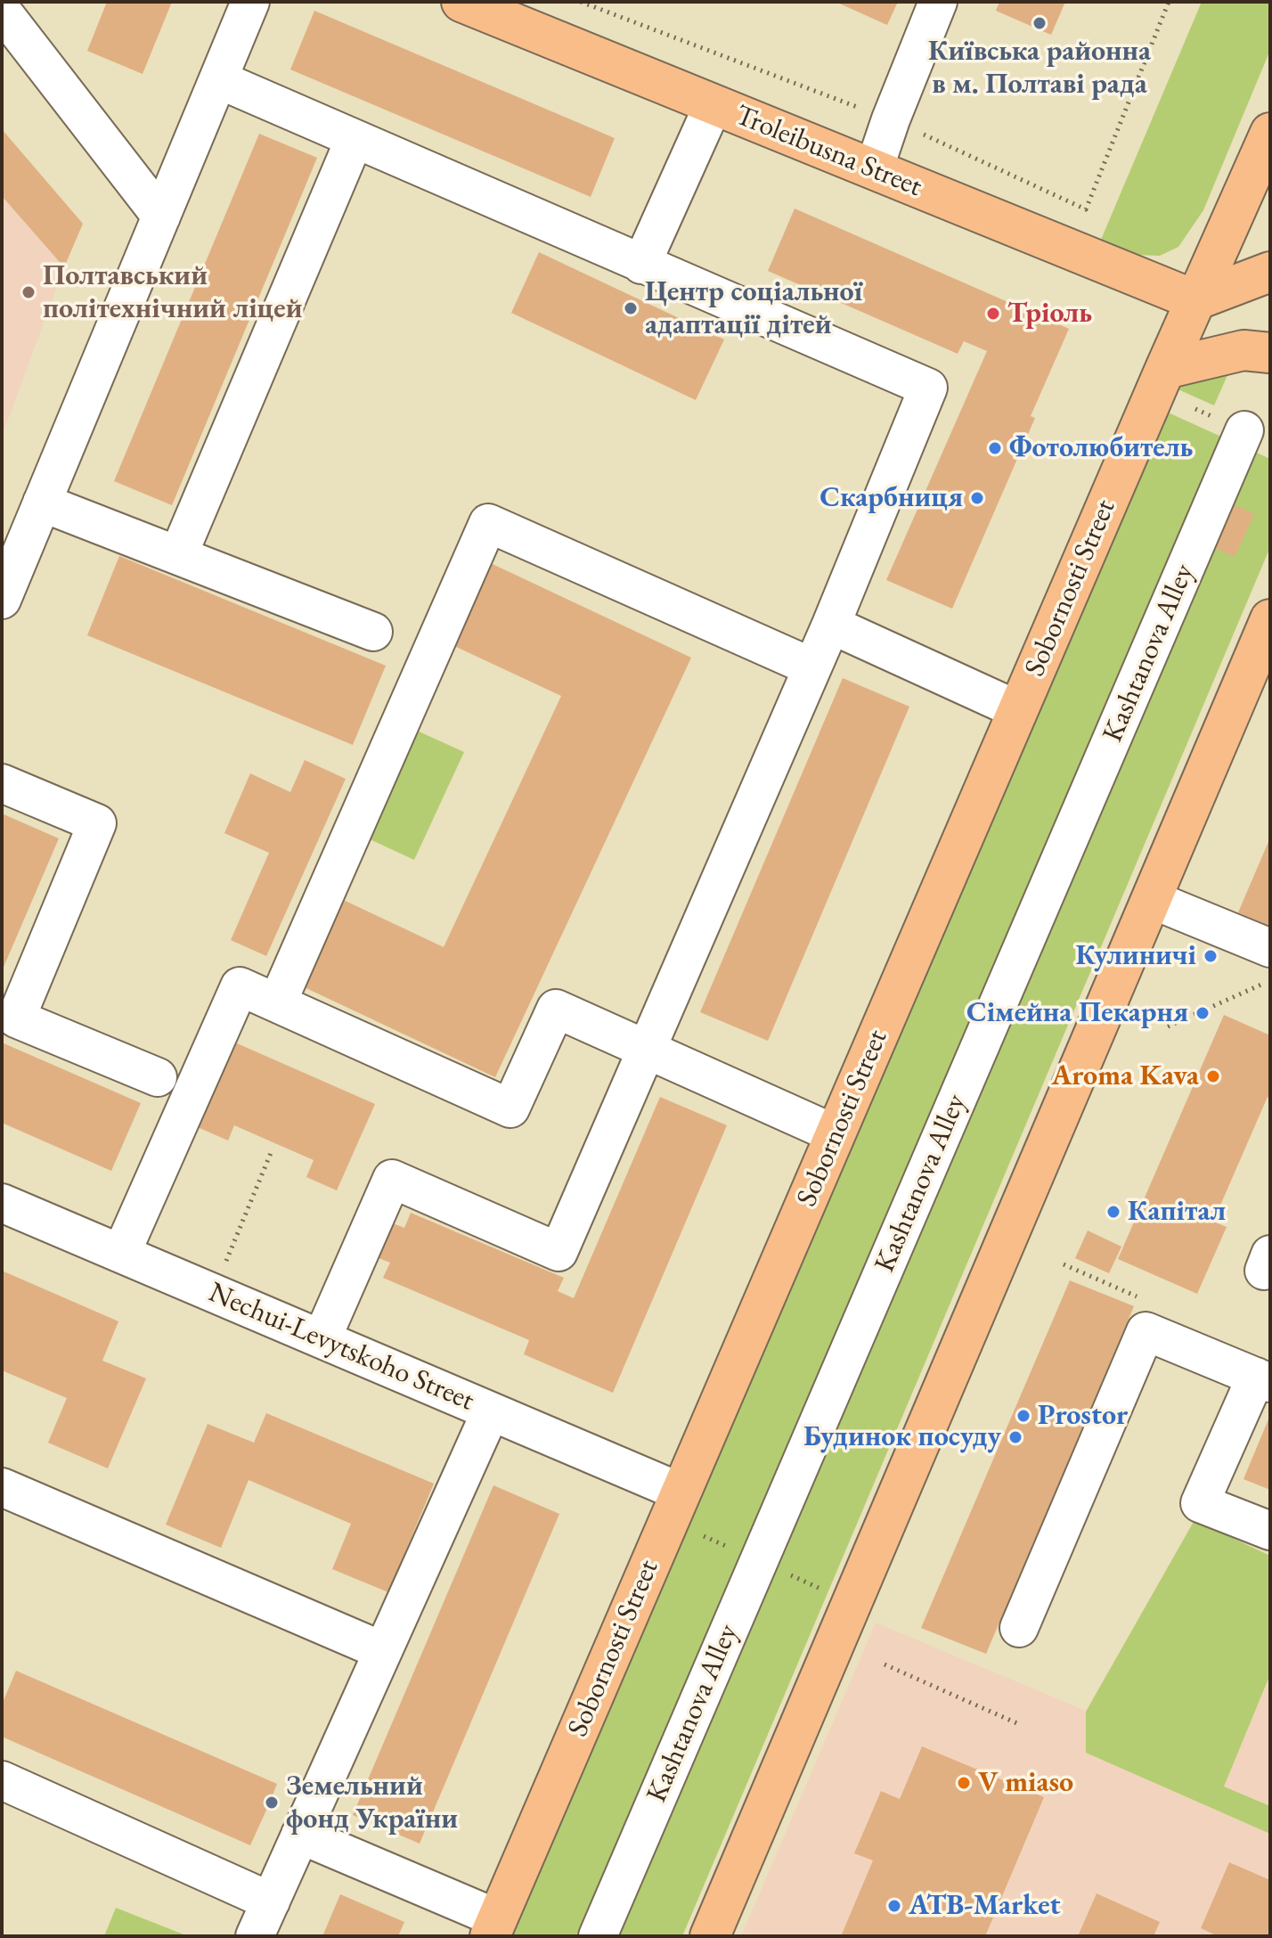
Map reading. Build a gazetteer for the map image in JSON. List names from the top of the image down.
{
  "streets": {
    "main road": ["Troleibusna Street", "Sobornosti Street"],
    "street": ["Kashtanova Alley", "Nechui-Levytskoho Street"]
  },
  "crossings": [
    ["Troleibusna Street", "Sobornosti Street"],
    ["Sobornosti Street", "Nechui-Levytskoho Street"]
  ],
  "places": [
    "Київська районна в м. Полтаві рада",
    "Полтавський політехнічний ліцей",
    "Центр соціальної адаптації дітей",
    "Тріоль",
    "Фотолюбитель",
    "Скарбниця",
    "Кулиничі",
    "Сімейна Пекарня",
    "Aroma Kava",
    "Капітал",
    "Prostor",
    "Будинок посуду",
    "V miaso",
    "Земельний фонд України",
    "ATB-Market"
  ]
}
